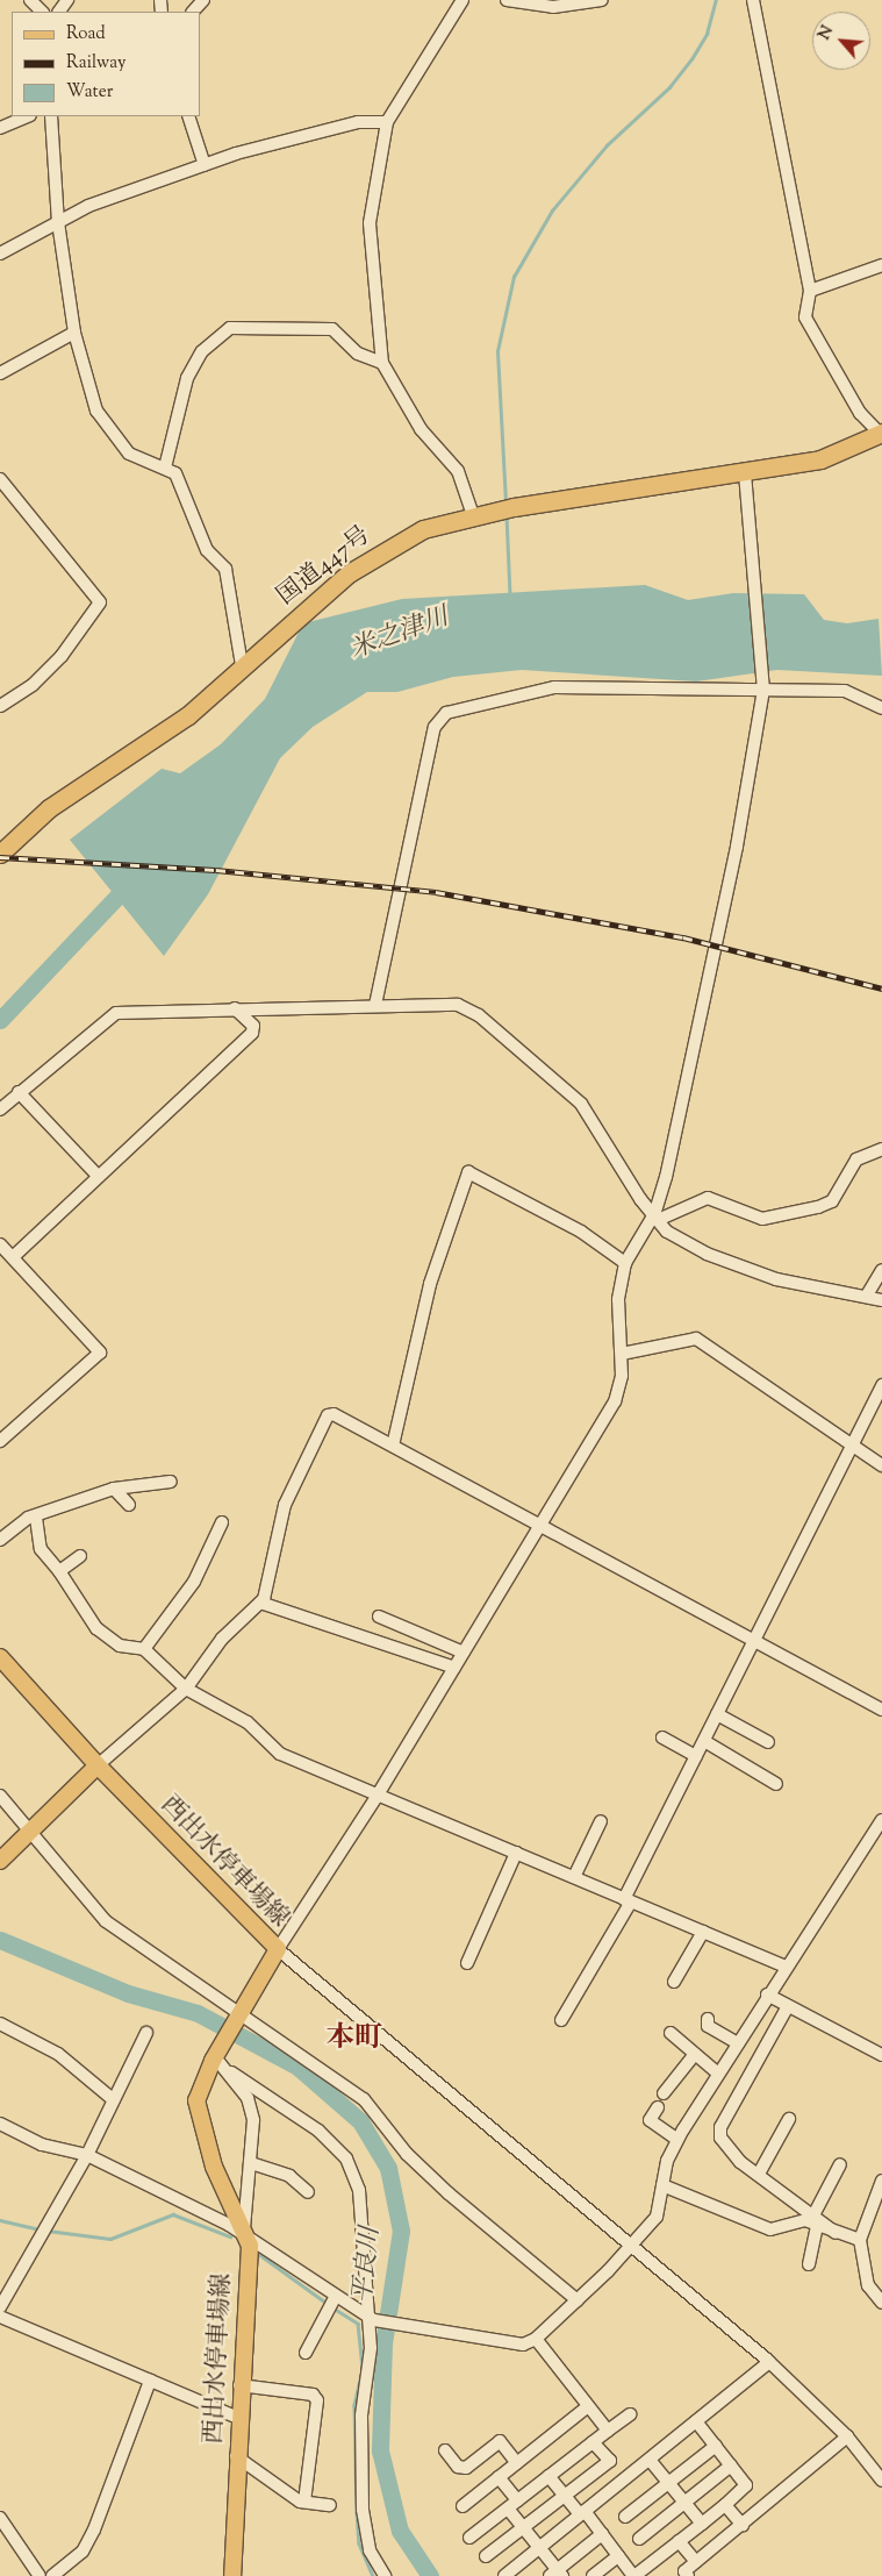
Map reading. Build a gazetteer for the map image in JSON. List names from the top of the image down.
{
  "streets": {
    "highway": ["国道447号"],
    "main road": ["西出水停車場線"]
  },
  "districts": ["本町"],
  "water": ["米之津川", "平良川"],
  "legend": ["Road", "Railway", "Water"],
  "north": "top left"
}
